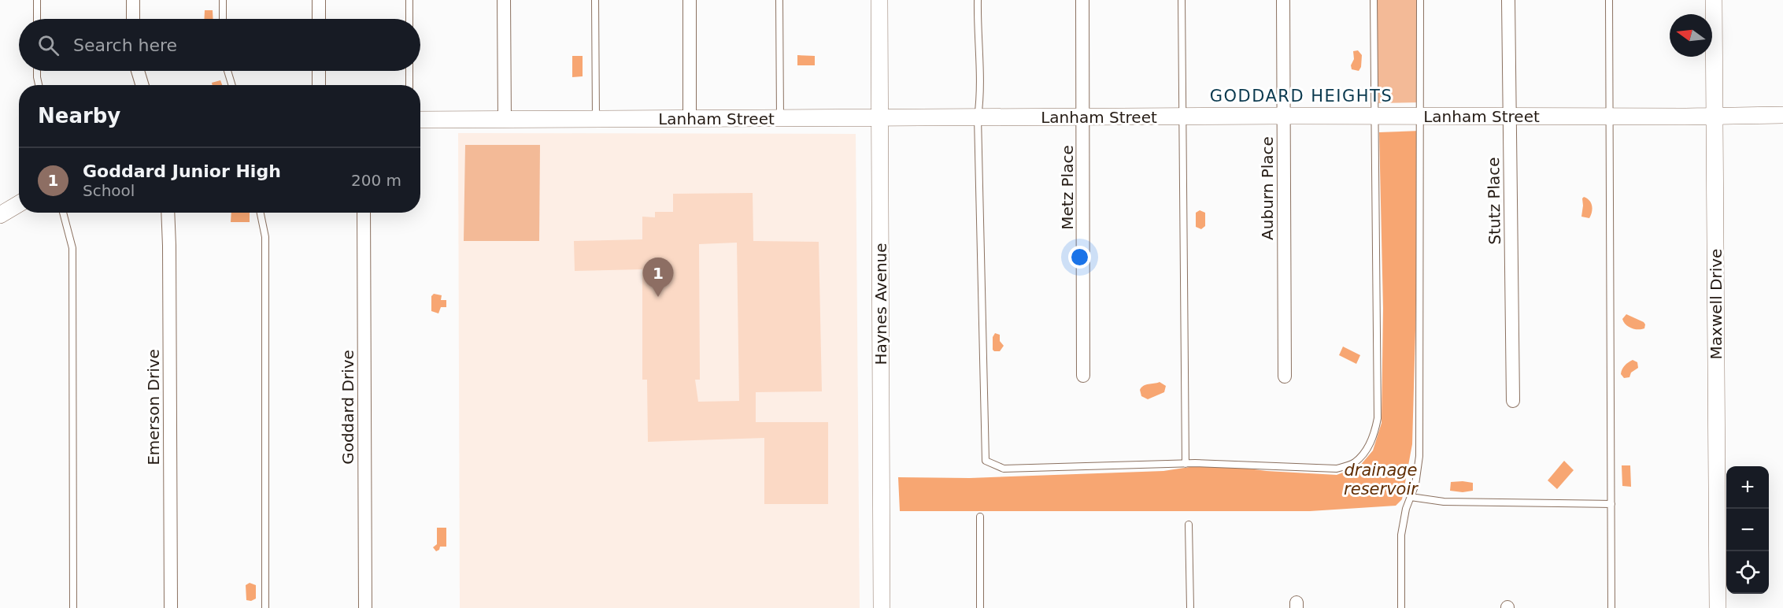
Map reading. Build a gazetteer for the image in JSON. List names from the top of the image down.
{
  "streets": {
    "street": [
      "Lanham Street",
      "Metz Place",
      "Auburn Place",
      "Stutz Place",
      "Haynes Avenue",
      "Maxwell Drive",
      "Emerson Drive",
      "Goddard Drive"
    ]
  },
  "crossings": [
    ["Lanham Street", "Metz Place"],
    ["Lanham Street", "Auburn Place"],
    ["Lanham Street", "Stutz Place"],
    ["Lanham Street", "Haynes Avenue"],
    ["Lanham Street", "Maxwell Drive"]
  ],
  "districts": ["GODDARD HEIGHTS"],
  "water": ["drainage reservoir"],
  "north": "left",
  "page": {
    "search": "Search here",
    "heading": "Nearby",
    "list": [
      {
        "mark": "1",
        "name": "Goddard Junior High",
        "note": "School",
        "value": "200 m"
      }
    ],
    "pins": "1",
    "map_buttons": ["+", "−"]
  }
}
